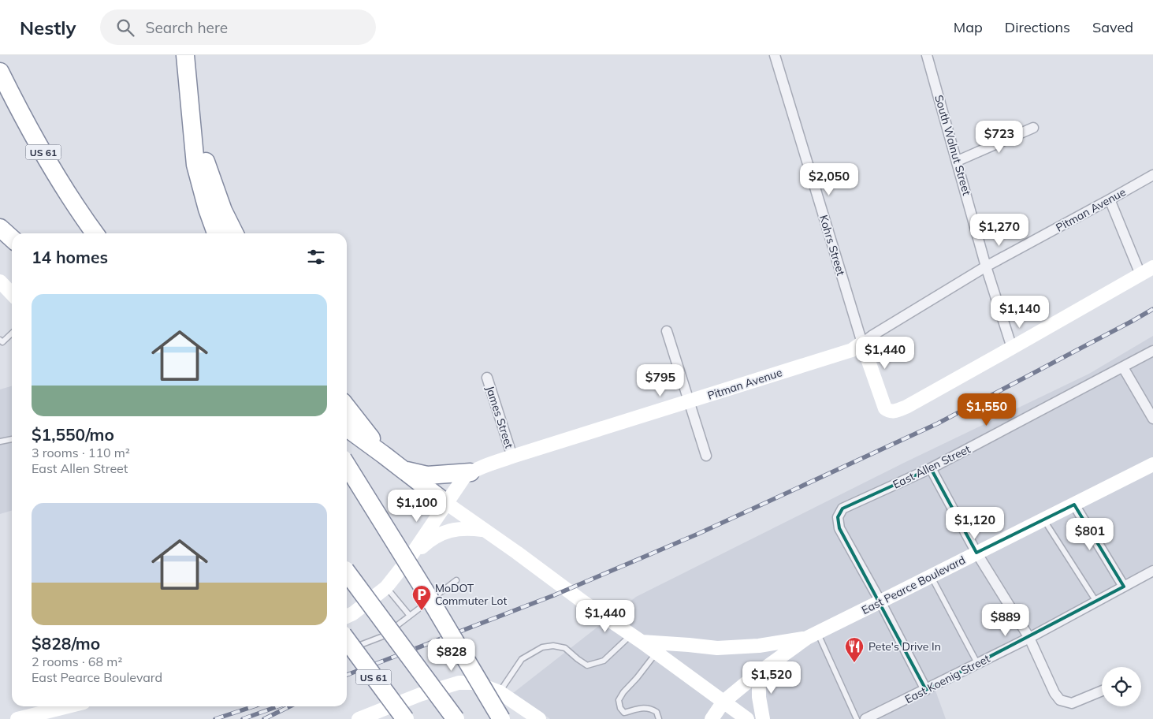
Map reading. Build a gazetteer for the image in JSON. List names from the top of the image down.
{
  "streets": {
    "highway": ["US 61"],
    "street": [
      "South Walnut Street",
      "Pitman Avenue",
      "Kohrs Street",
      "James Street",
      "East Allen Street",
      "East Pearce Boulevard",
      "East Koenig Street"
    ]
  },
  "crossings": [
    ["South Walnut Street", "Pitman Avenue"],
    ["South Walnut Street", "Kohrs Street"],
    ["Pitman Avenue", "Kohrs Street"],
    ["Pitman Avenue", "James Street"],
    ["East Allen Street", "East Pearce Boulevard"]
  ],
  "places": {
    "parking": ["MoDOT Commuter Lot"],
    "restaurant": ["Pete's Drive In"]
  },
  "page": {
    "header": "Nestly",
    "search": "Search here",
    "nav": ["Map", "Directions", "Saved"],
    "price": [
      "$723",
      "$2,050",
      "$1,270",
      "$1,140",
      "$1,440",
      "$795",
      "$1,550",
      "$1,100",
      "$1,120",
      "$801",
      "$1,440",
      "$889",
      "$828",
      "$1,520"
    ],
    "heading": "14 homes",
    "list": [
      {
        "name": "$1,550/mo",
        "note": "3 rooms · 110 m² · East Allen Street"
      },
      {
        "name": "$828/mo",
        "note": "2 rooms · 68 m² · East Pearce Boulevard"
      }
    ]
  }
}
